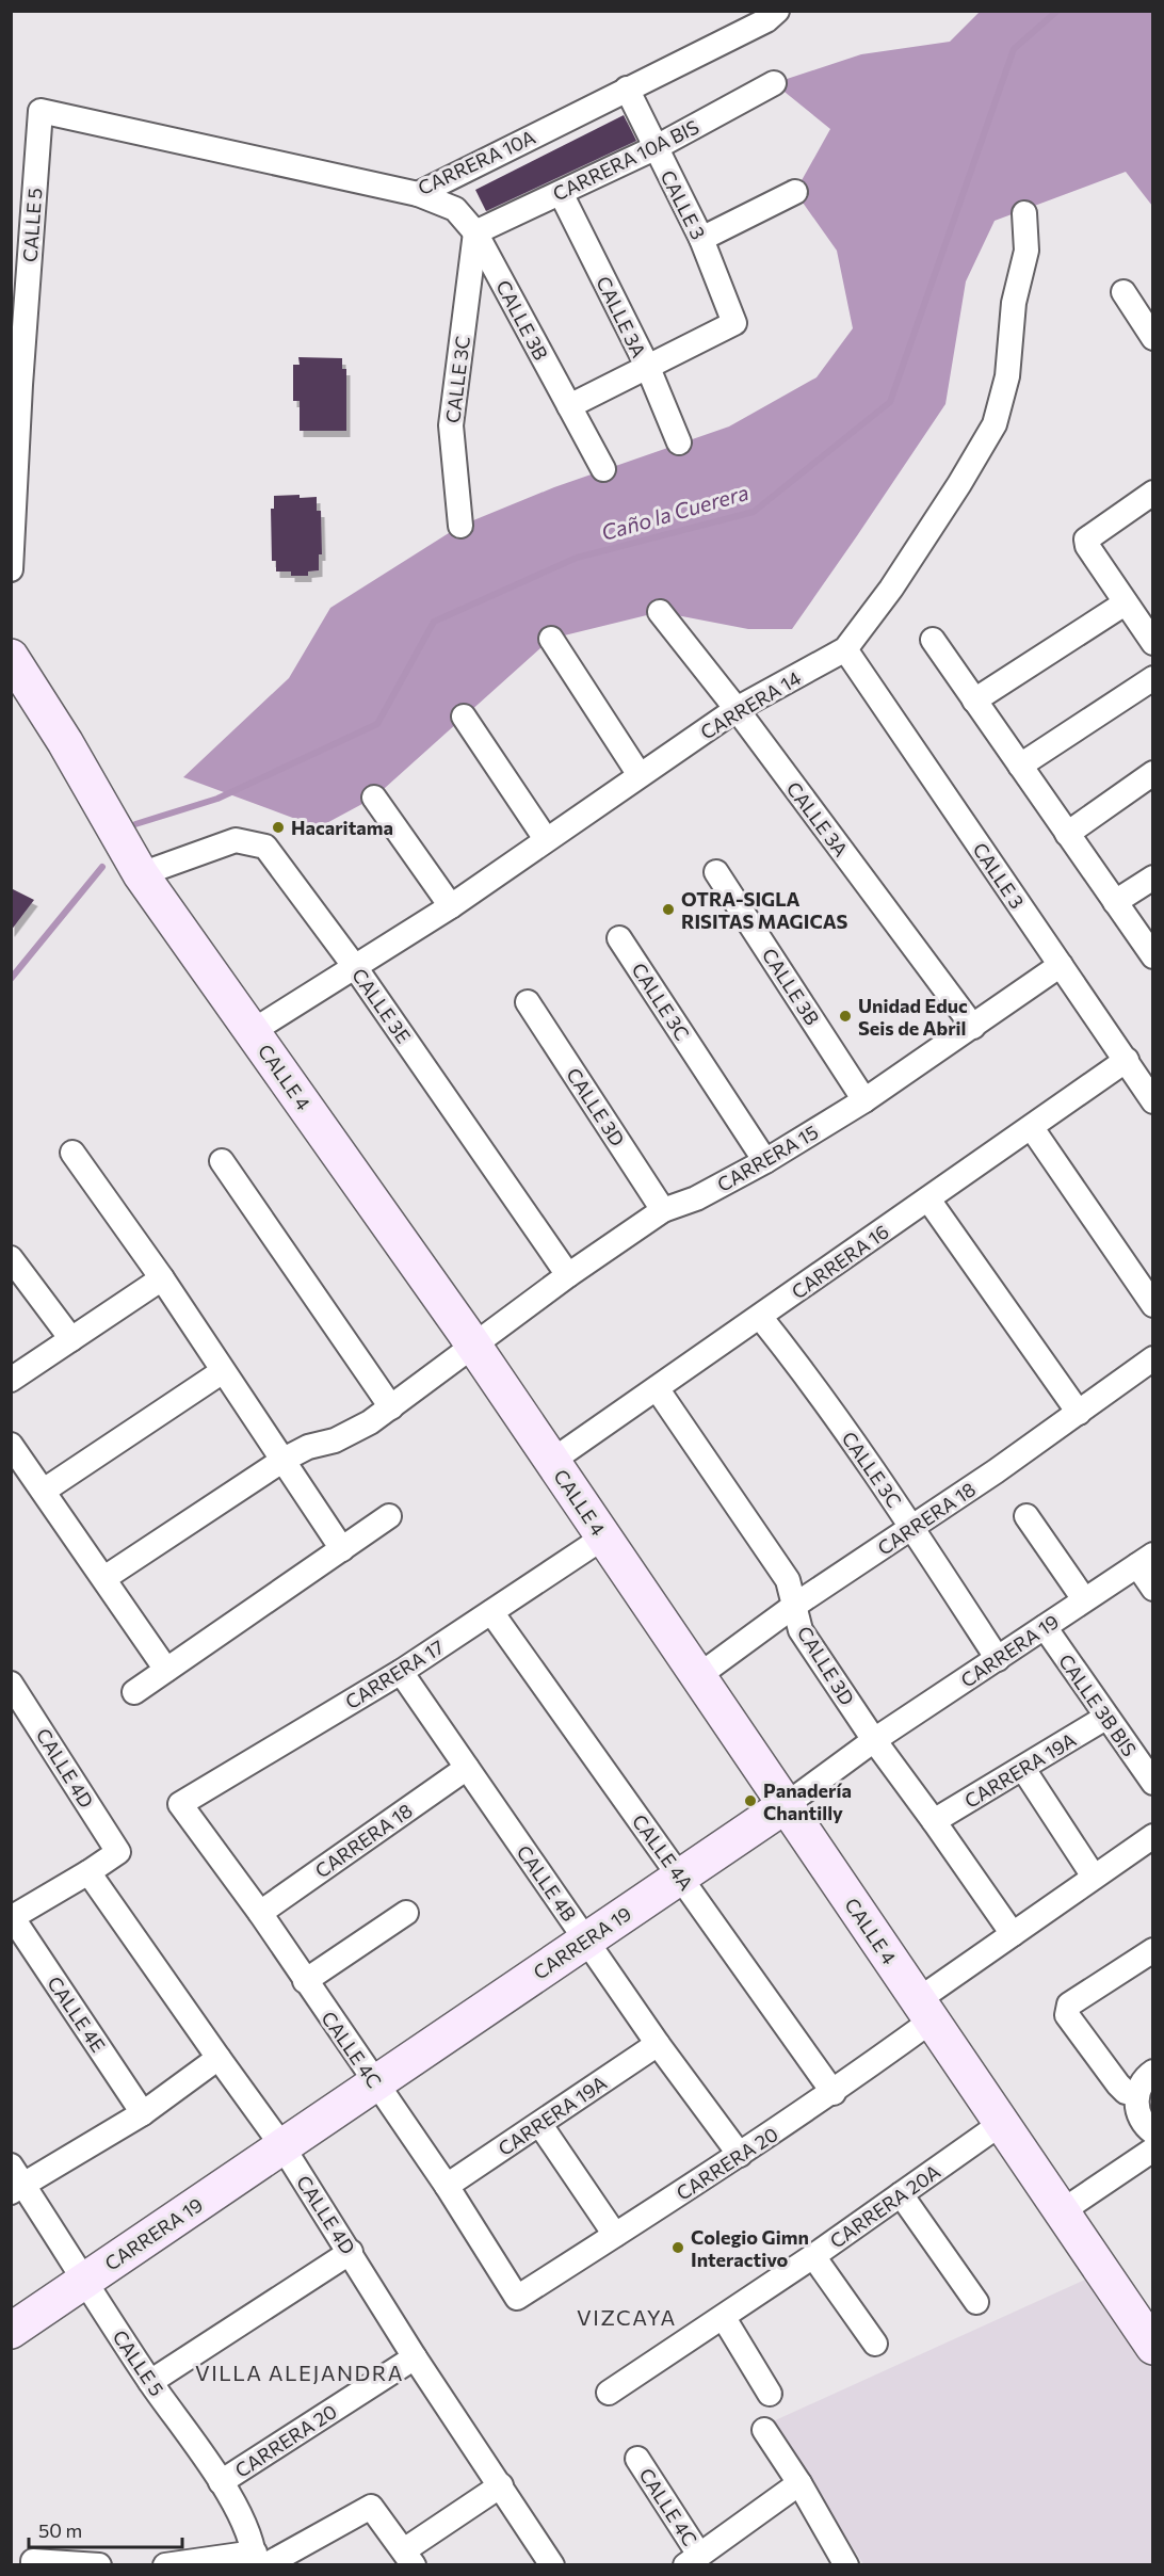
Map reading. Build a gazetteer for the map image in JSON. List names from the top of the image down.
{
  "streets": {
    "street": [
      "CARRERA 10A BIS",
      "CARRERA 10A",
      "CALLE 3",
      "CALLE 5",
      "CALLE 3A",
      "CALLE 3B",
      "CALLE 3C",
      "CARRERA 14",
      "CALLE 3E",
      "CALLE 4",
      "CALLE 3D",
      "CARRERA 15",
      "CARRERA 16",
      "CARRERA 18",
      "CARRERA 19",
      "CARRERA 17",
      "CALLE 3B BIS",
      "CALLE 4D",
      "CARRERA 19A",
      "CALLE 4A",
      "CALLE 4B",
      "CALLE 4E",
      "CALLE 4C",
      "CARRERA 20",
      "CARRERA 20A"
    ]
  },
  "crossings": [
    ["CARRERA 10A BIS", "CALLE 3"],
    ["CARRERA 10A BIS", "CALLE 3A"],
    ["CARRERA 10A BIS", "CALLE 3B"],
    ["CARRERA 10A BIS", "CALLE 3C"],
    ["CARRERA 10A", "CALLE 3"],
    ["CARRERA 10A", "CALLE 5"],
    ["CARRERA 10A", "CALLE 3B"],
    ["CALLE 3", "CALLE 3A"],
    ["CALLE 3", "CARRERA 14"],
    ["CALLE 3", "CARRERA 15"],
    ["CALLE 3", "CARRERA 16"],
    ["CALLE 5", "CARRERA 19"],
    ["CALLE 5", "CARRERA 20"],
    ["CALLE 3A", "CARRERA 14"],
    ["CALLE 3A", "CARRERA 15"],
    ["CALLE 3B", "CALLE 3C"],
    ["CALLE 3B", "CARRERA 15"],
    ["CALLE 3C", "CARRERA 15"],
    ["CALLE 3C", "CARRERA 16"],
    ["CALLE 3C", "CARRERA 18"],
    ["CALLE 3C", "CARRERA 19"],
    ["CARRERA 14", "CALLE 3E"],
    ["CARRERA 14", "CALLE 4"],
    ["CALLE 3E", "CALLE 4"],
    ["CALLE 3E", "CARRERA 15"],
    ["CALLE 4", "CARRERA 15"],
    ["CALLE 4", "CARRERA 16"],
    ["CALLE 4", "CARRERA 18"],
    ["CALLE 4", "CARRERA 19"],
    ["CALLE 4", "CARRERA 17"],
    ["CALLE 4", "CARRERA 20"],
    ["CALLE 4", "CARRERA 20A"],
    ["CALLE 3D", "CARRERA 15"],
    ["CALLE 3D", "CARRERA 16"],
    ["CALLE 3D", "CARRERA 18"],
    ["CALLE 3D", "CARRERA 19"],
    ["CALLE 3D", "CARRERA 19A"],
    ["CALLE 3D", "CARRERA 20"],
    ["CARRERA 18", "CALLE 4B"],
    ["CARRERA 18", "CALLE 4C"],
    ["CARRERA 19", "CALLE 3B BIS"],
    ["CARRERA 19", "CALLE 4D"],
    ["CARRERA 19", "CALLE 4A"],
    ["CARRERA 19", "CALLE 4B"],
    ["CARRERA 19", "CALLE 4C"],
    ["CARRERA 17", "CALLE 4A"],
    ["CARRERA 17", "CALLE 4B"],
    ["CARRERA 17", "CALLE 4C"],
    ["CALLE 3B BIS", "CARRERA 19A"],
    ["CALLE 4D", "CARRERA 20"],
    ["CARRERA 19A", "CALLE 4B"],
    ["CARRERA 19A", "CALLE 4C"],
    ["CALLE 4A", "CARRERA 20"],
    ["CALLE 4B", "CARRERA 20"],
    ["CALLE 4C", "CARRERA 20"]
  ],
  "districts": ["VIZCAYA", "VILLA ALEJANDRA"],
  "water": ["Caño la Cuerera"],
  "places": [
    "Hacaritama",
    "OTRA-SIGLA RISITAS MAGICAS",
    "Unidad Educ Seis de Abril",
    "Panadería Chantilly",
    "Colegio Gimn Interactivo"
  ],
  "scale_bar": "50 m"
}
